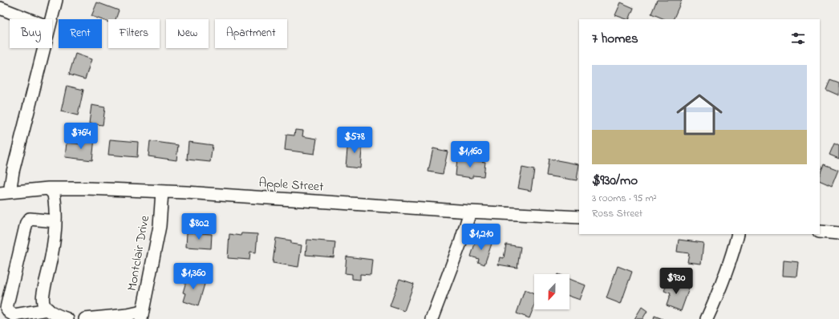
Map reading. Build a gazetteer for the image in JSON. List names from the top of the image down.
{
  "streets": {
    "street": ["Apple Street", "Montclair Drive"]
  },
  "crossings": [
    ["Apple Street", "Montclair Drive"]
  ],
  "north": "bottom",
  "page": {
    "chip": [
      "Buy",
      "Rent",
      "Filters",
      "New",
      "Apartment"
    ],
    "heading": "7 homes",
    "list": [
      {
        "name": "$930/mo",
        "note": "3 rooms · 95 m² · Ross Street"
      }
    ],
    "price": [
      "$764",
      "$578",
      "$1,160",
      "$802",
      "$1,210",
      "$1,360",
      "$930"
    ]
  }
}
